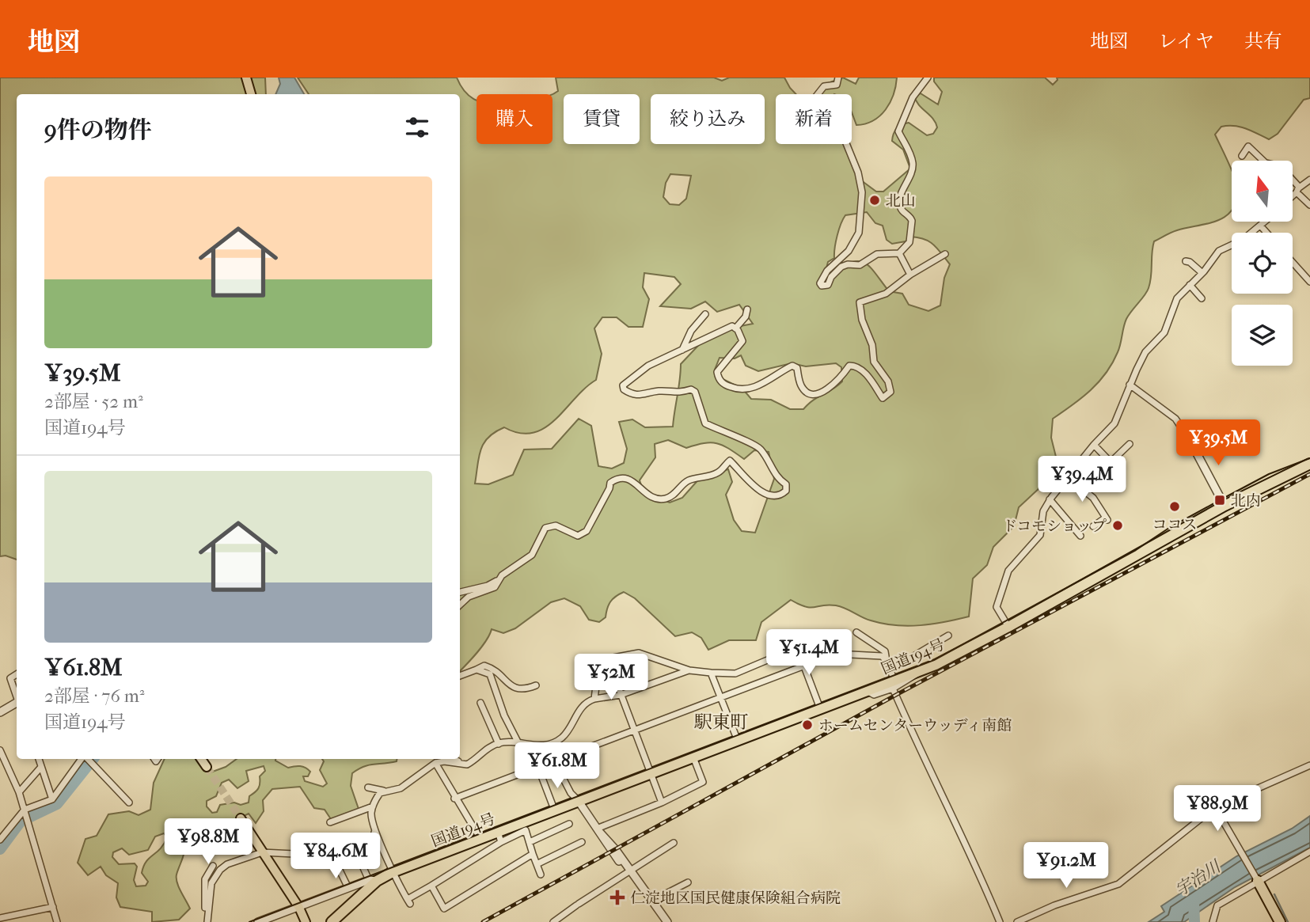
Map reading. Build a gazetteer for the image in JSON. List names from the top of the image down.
{
  "streets": {
    "highway": ["国道194号"]
  },
  "districts": ["駅東町"],
  "water": ["宇治川"],
  "places": {
    "other": [
      "北山",
      "ココス",
      "ドコモショップ",
      "ホームセンターウッディ南館"
    ],
    "transit": ["北内"],
    "health": ["仁淀地区国民健康保険組合病院"]
  },
  "north": "top",
  "page": {
    "header": "地図",
    "nav": ["地図", "レイヤ", "共有"],
    "chip": [
      "購入",
      "賃貸",
      "絞り込み",
      "新着"
    ],
    "heading": "9件の物件",
    "list": [
      {
        "name": "¥39.5M",
        "note": "2部屋 · 52 m² · 国道194号"
      },
      {
        "name": "¥61.8M",
        "note": "2部屋 · 76 m² · 国道194号"
      }
    ],
    "price": [
      "¥39.5M",
      "¥39.4M",
      "¥51.4M",
      "¥52M",
      "¥61.8M",
      "¥88.9M",
      "¥98.8M",
      "¥84.6M",
      "¥91.2M"
    ]
  }
}
